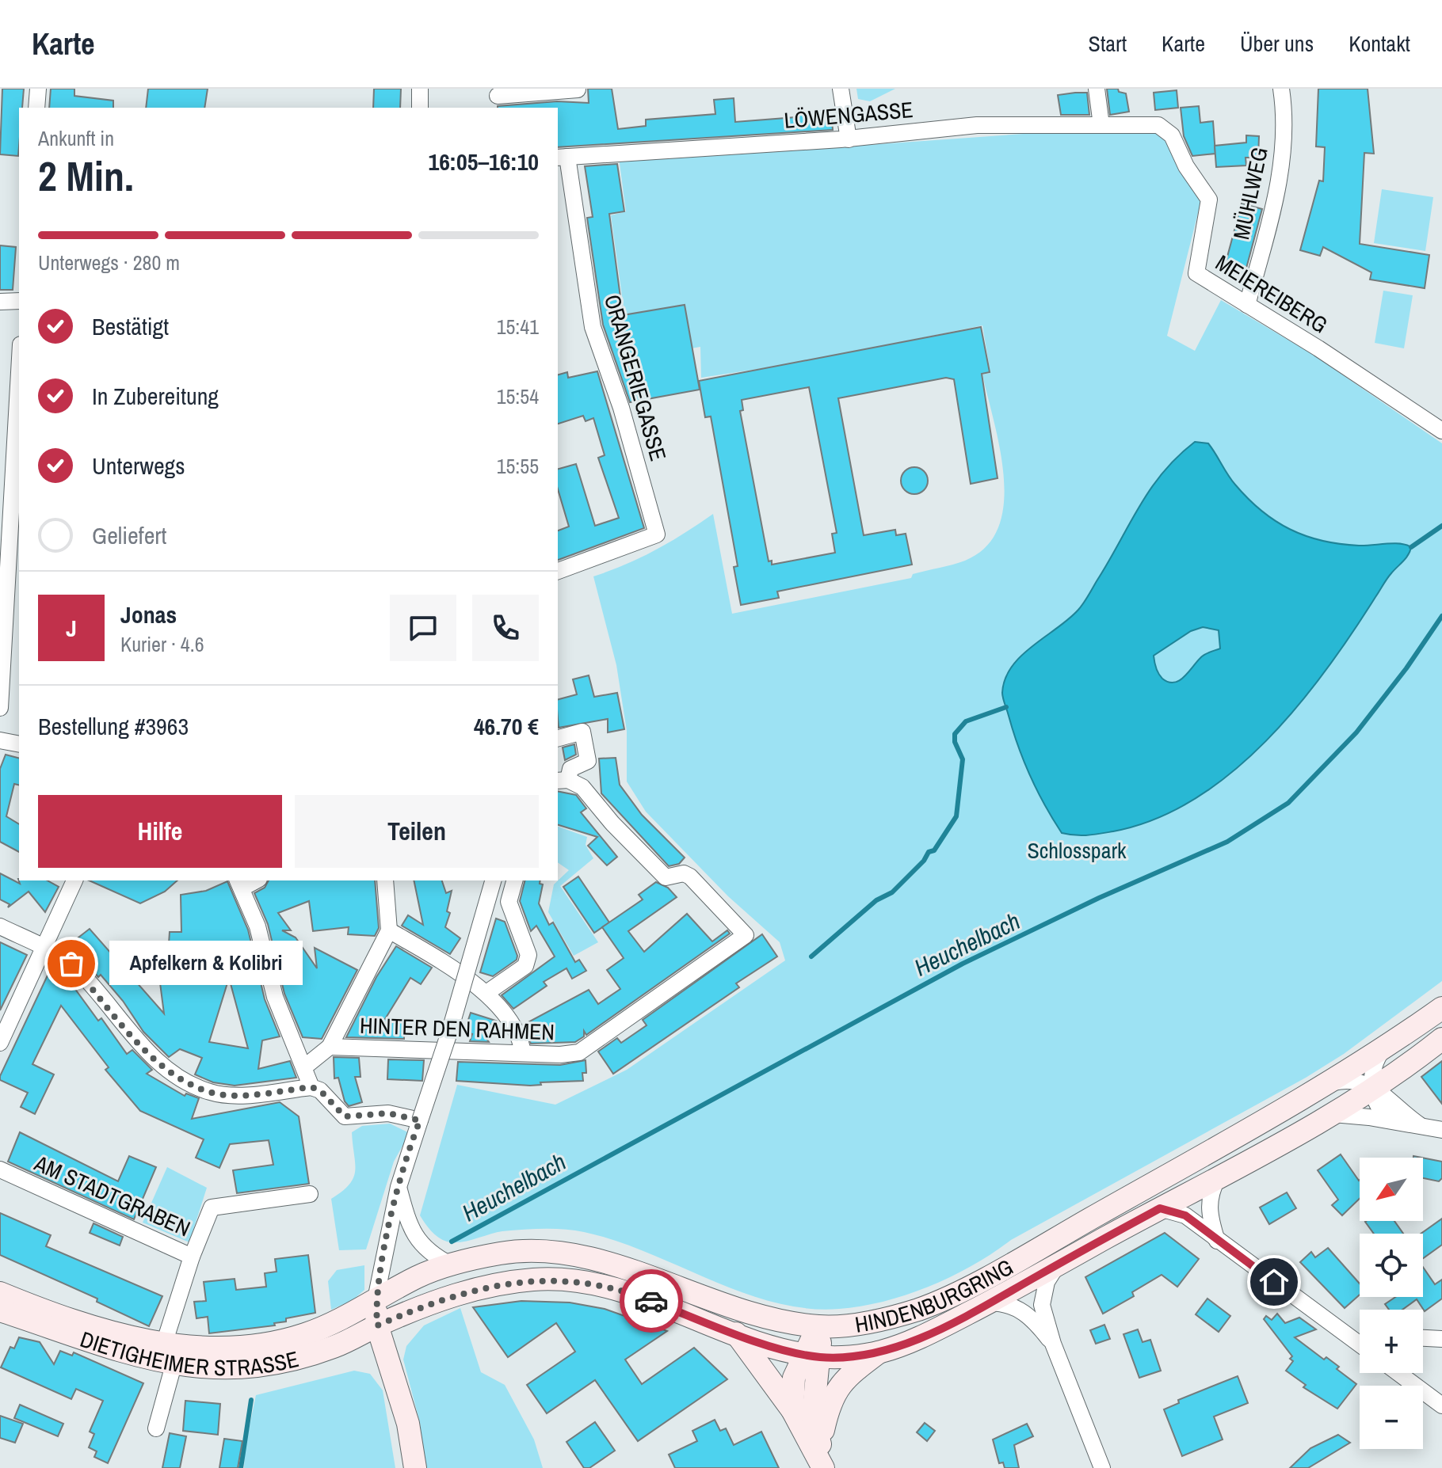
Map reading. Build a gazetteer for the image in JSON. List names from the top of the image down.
{
  "streets": {
    "street": [
      "LÖWENGASSE",
      "MÜHLWEG",
      "MEIEREIBERG",
      "ORANGERIEGASSE",
      "HINTER DEN RAHMEN",
      "AM STADTGRABEN",
      "HINDENBURGRING",
      "DIETIGHEIMER STRASSE"
    ]
  },
  "crossings": [
    ["LÖWENGASSE", "MEIEREIBERG"],
    ["LÖWENGASSE", "ORANGERIEGASSE"],
    ["MÜHLWEG", "MEIEREIBERG"],
    ["AM STADTGRABEN", "DIETIGHEIMER STRASSE"],
    ["HINDENBURGRING", "DIETIGHEIMER STRASSE"]
  ],
  "water": ["Heuchelbach"],
  "parks": ["Schlosspark"],
  "places": ["Apfelkern & Kolibri"],
  "north": "bottom left",
  "page": {
    "header": "Karte",
    "nav": [
      "Start",
      "Karte",
      "Über uns",
      "Kontakt"
    ],
    "heading": ["2 Min.", "Ankunft in", "16:05–16:10"],
    "panel": [
      "Jonas",
      "Kurier · 4.6",
      "Bestellung #3963",
      "46.70 €"
    ],
    "bar": "Unterwegs · 280 m",
    "list": [
      ["Bestätigt", "15:41"],
      ["In Zubereitung", "15:54"],
      ["Unterwegs", "15:55"],
      "Geliefert"
    ],
    "round": "J",
    "buttons": ["Hilfe", "Teilen"],
    "bubble": "Apfelkern & Kolibri",
    "map_buttons": ["+", "−"]
  }
}
